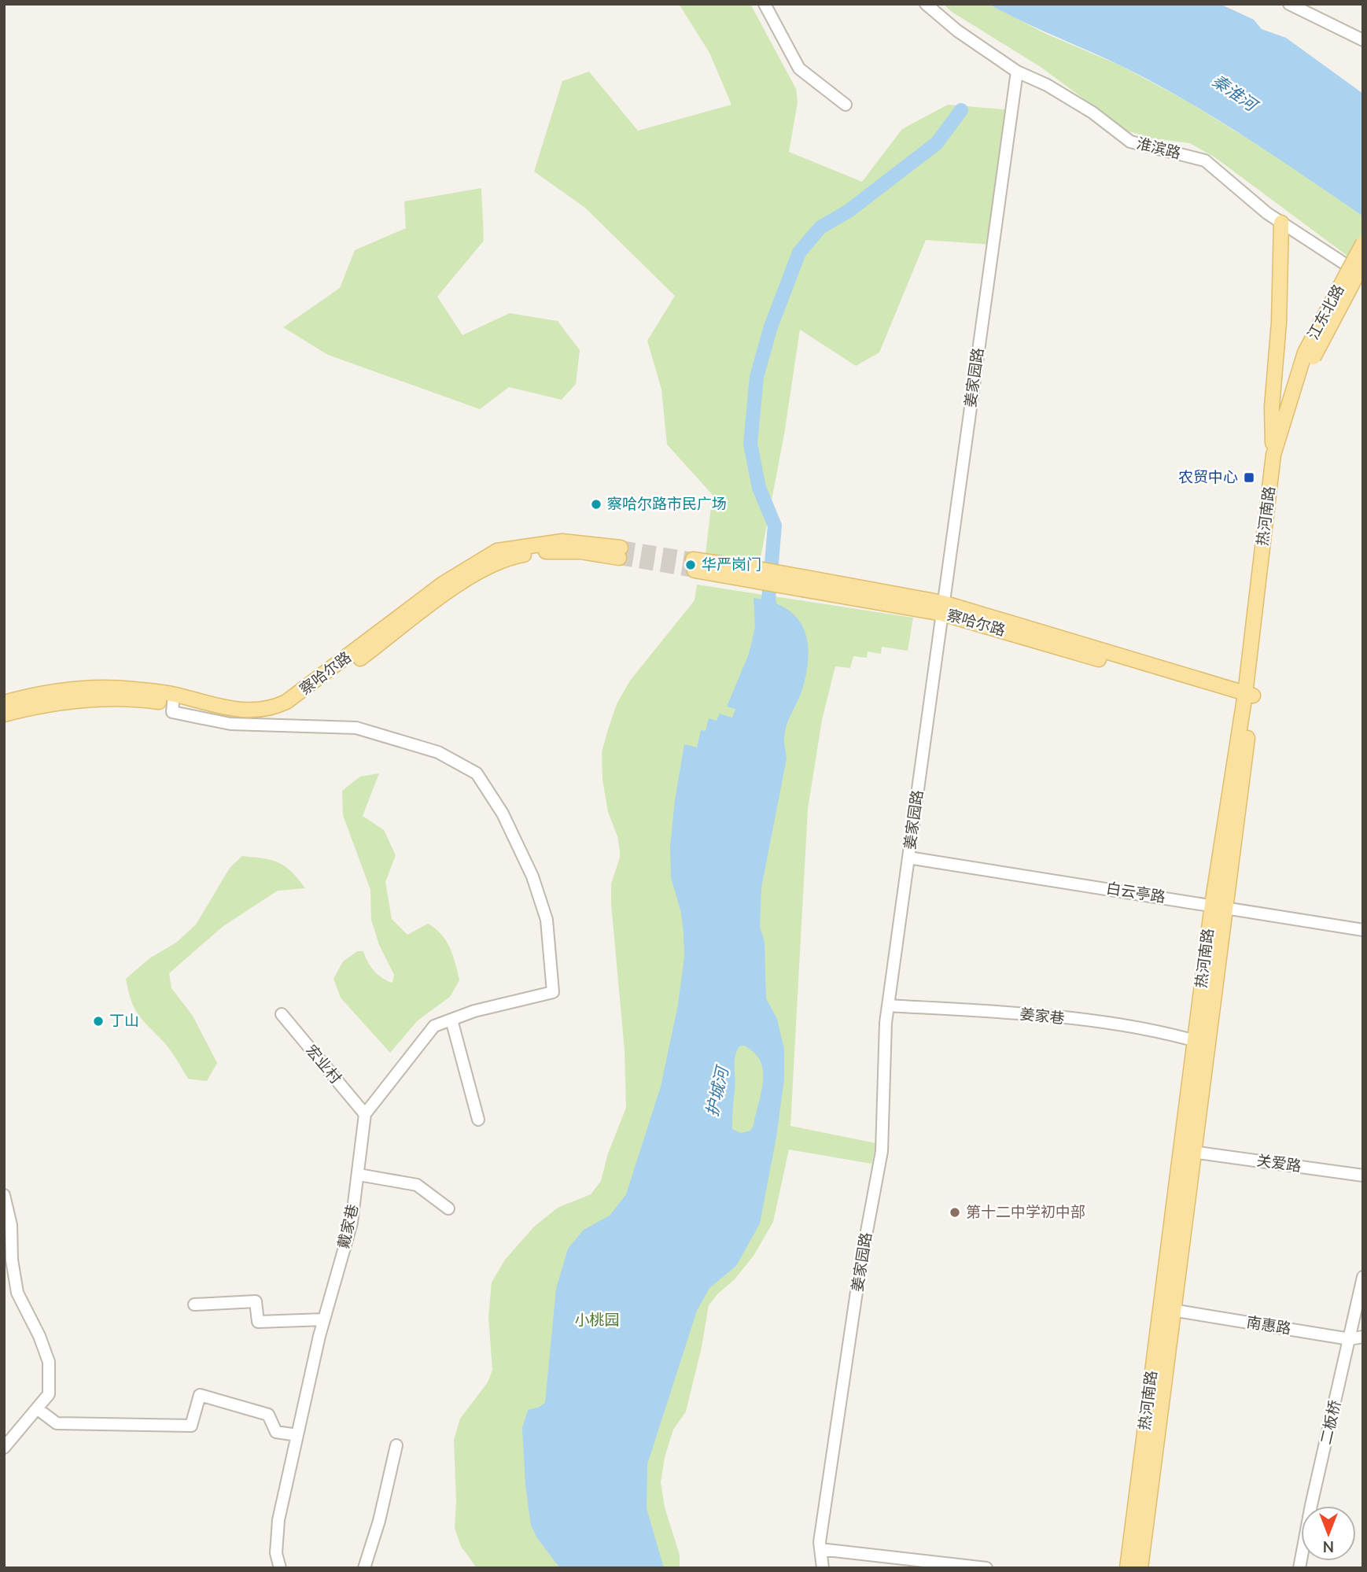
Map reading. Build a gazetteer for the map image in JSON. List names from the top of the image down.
{
  "streets": {
    "main road": ["江东北路", "热河南路", "察哈尔路"],
    "street": [
      "淮滨路",
      "姜家园路",
      "白云亭路",
      "姜家巷",
      "宏业村",
      "关爱路",
      "戴家巷",
      "南惠路",
      "二板桥"
    ]
  },
  "crossings": [
    ["淮滨路", "姜家园路"],
    ["江东北路", "热河南路"],
    ["姜家园路", "察哈尔路"],
    ["姜家园路", "白云亭路"],
    ["姜家园路", "姜家巷"],
    ["热河南路", "察哈尔路"],
    ["热河南路", "白云亭路"],
    ["热河南路", "姜家巷"],
    ["热河南路", "关爱路"],
    ["热河南路", "南惠路"],
    ["宏业村", "戴家巷"],
    ["南惠路", "二板桥"]
  ],
  "water": ["秦淮河", "护城河"],
  "parks": ["小桃园"],
  "places": {
    "transit": ["农贸中心"],
    "other": [
      "察哈尔路市民广场",
      "华严岗门",
      "丁山",
      "第十二中学初中部"
    ]
  },
  "north": "bottom"
}
